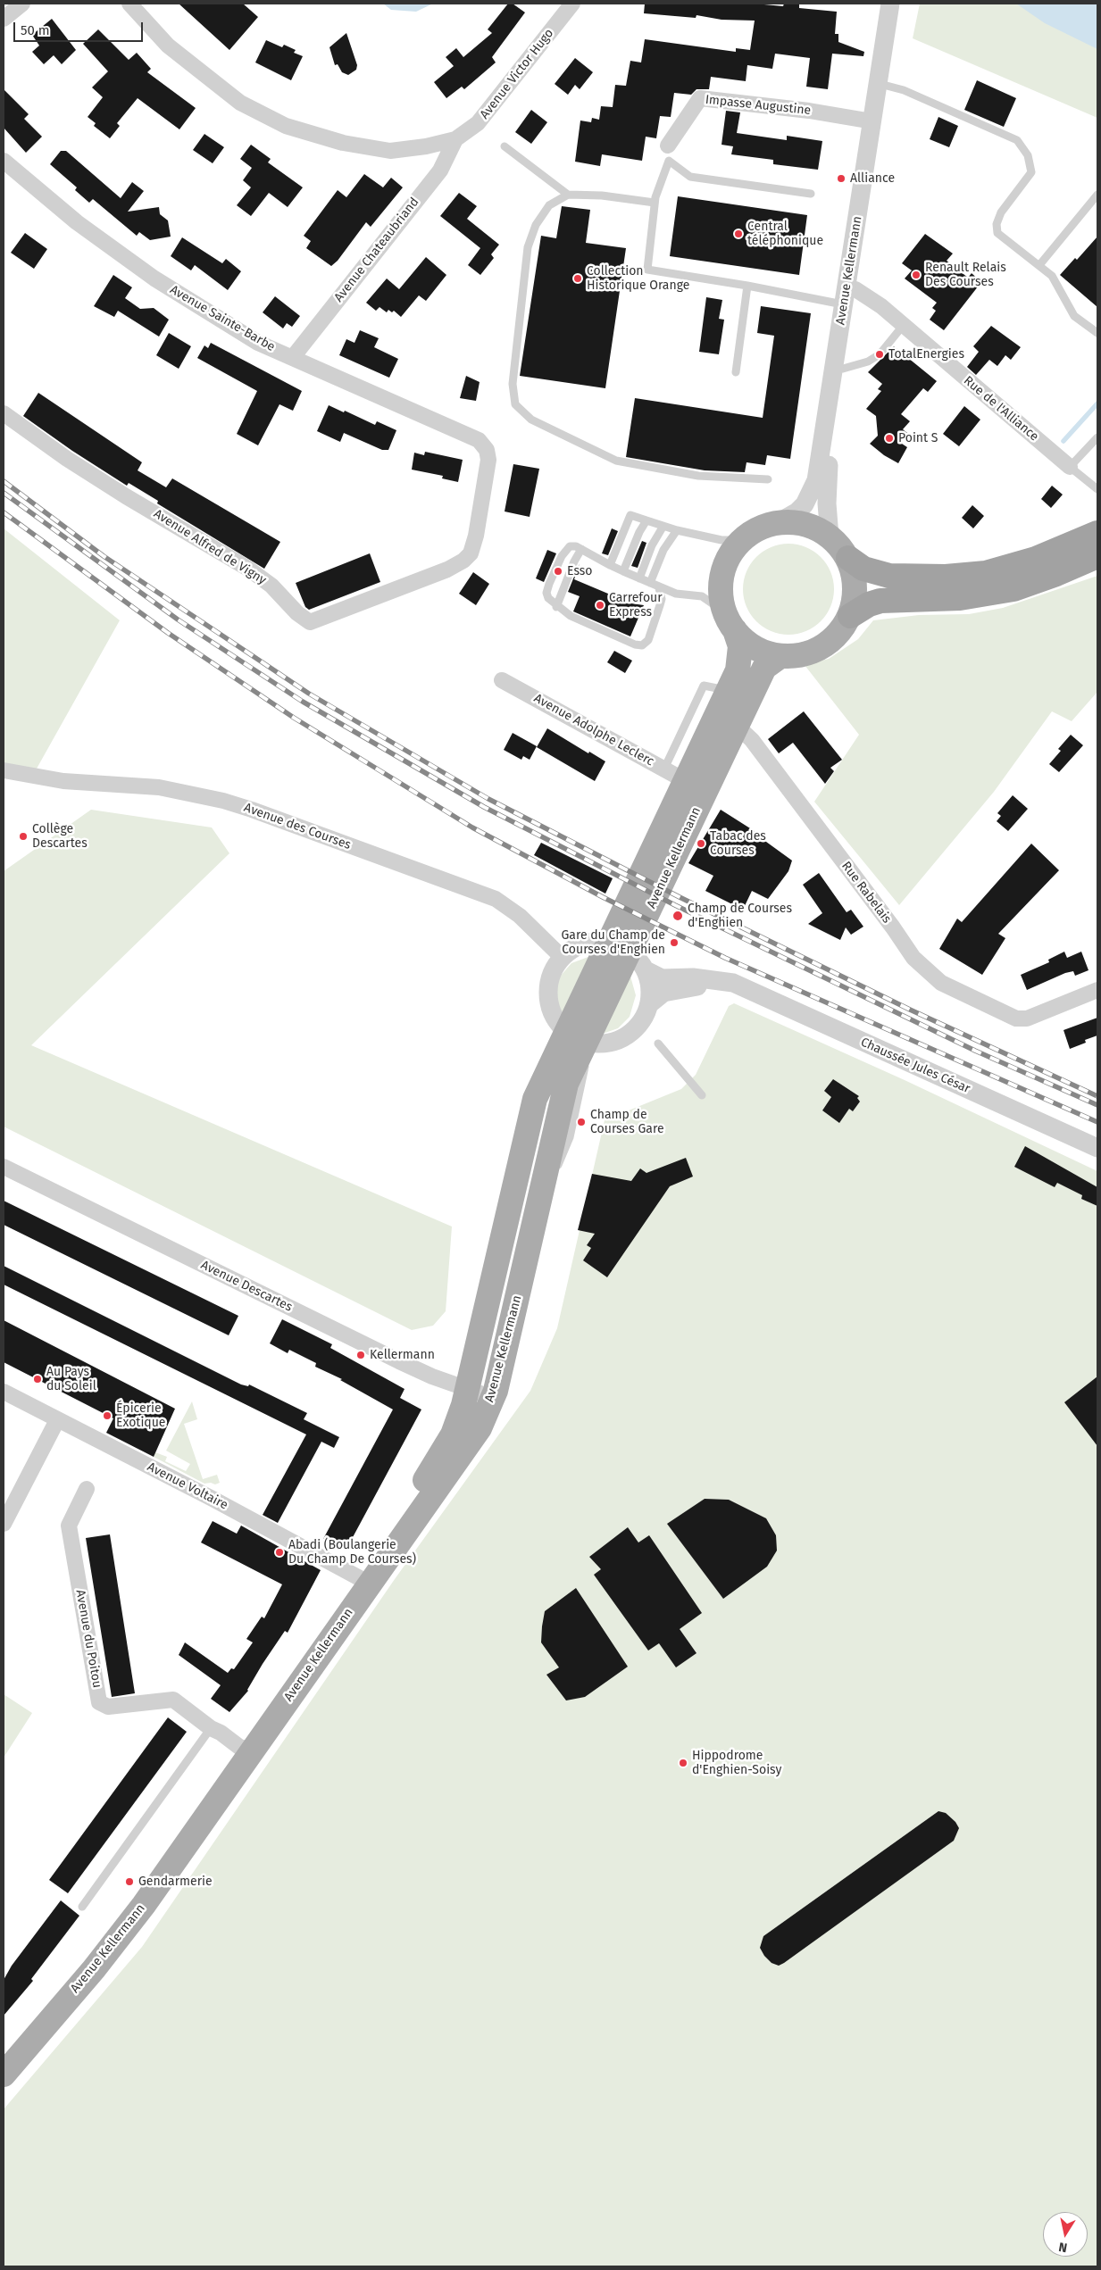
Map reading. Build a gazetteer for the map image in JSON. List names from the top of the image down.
{
  "streets": {
    "main road": ["Avenue Kellermann"],
    "street": [
      "Avenue Victor Hugo",
      "Impasse Augustine",
      "Avenue Chateaubriand",
      "Avenue Sainte-Barbe",
      "Rue de l'Alliance",
      "Avenue Alfred de Vigny",
      "Avenue Adolphe Leclerc",
      "Avenue des Courses",
      "Rue Rabelais",
      "Chaussée Jules César",
      "Avenue Descartes",
      "Avenue Voltaire",
      "Avenue du Poitou"
    ]
  },
  "crossings": [
    ["Avenue Victor Hugo", "Avenue Chateaubriand"],
    ["Impasse Augustine", "Avenue Kellermann"],
    ["Avenue Chateaubriand", "Avenue Sainte-Barbe"],
    ["Avenue Kellermann", "Rue de l'Alliance"],
    ["Avenue Kellermann", "Avenue Adolphe Leclerc"],
    ["Avenue Kellermann", "Rue Rabelais"],
    ["Avenue Kellermann", "Avenue Descartes"],
    ["Avenue Kellermann", "Avenue Voltaire"],
    ["Avenue Kellermann", "Avenue du Poitou"],
    ["Avenue Sainte-Barbe", "Avenue Alfred de Vigny"]
  ],
  "places": [
    "Alliance",
    "Central téléphonique",
    "Renault Relais Des Courses",
    "Collection Historique Orange",
    "TotalEnergies",
    "Point S",
    "Esso",
    "Carrefour Express",
    "Collège Descartes",
    "Tabac des Courses",
    "Champ de Courses d'Enghien",
    "Gare du Champ de Courses d'Enghien",
    "Champ de Courses Gare",
    "Kellermann",
    "Au Pays du Soleil",
    "Épicerie Exotique",
    "Abadi (Boulangerie Du Champ De Courses)",
    "Hippodrome d'Enghien-Soisy",
    "Gendarmerie"
  ],
  "scale_bar": "50 m",
  "north": "bottom"
}
